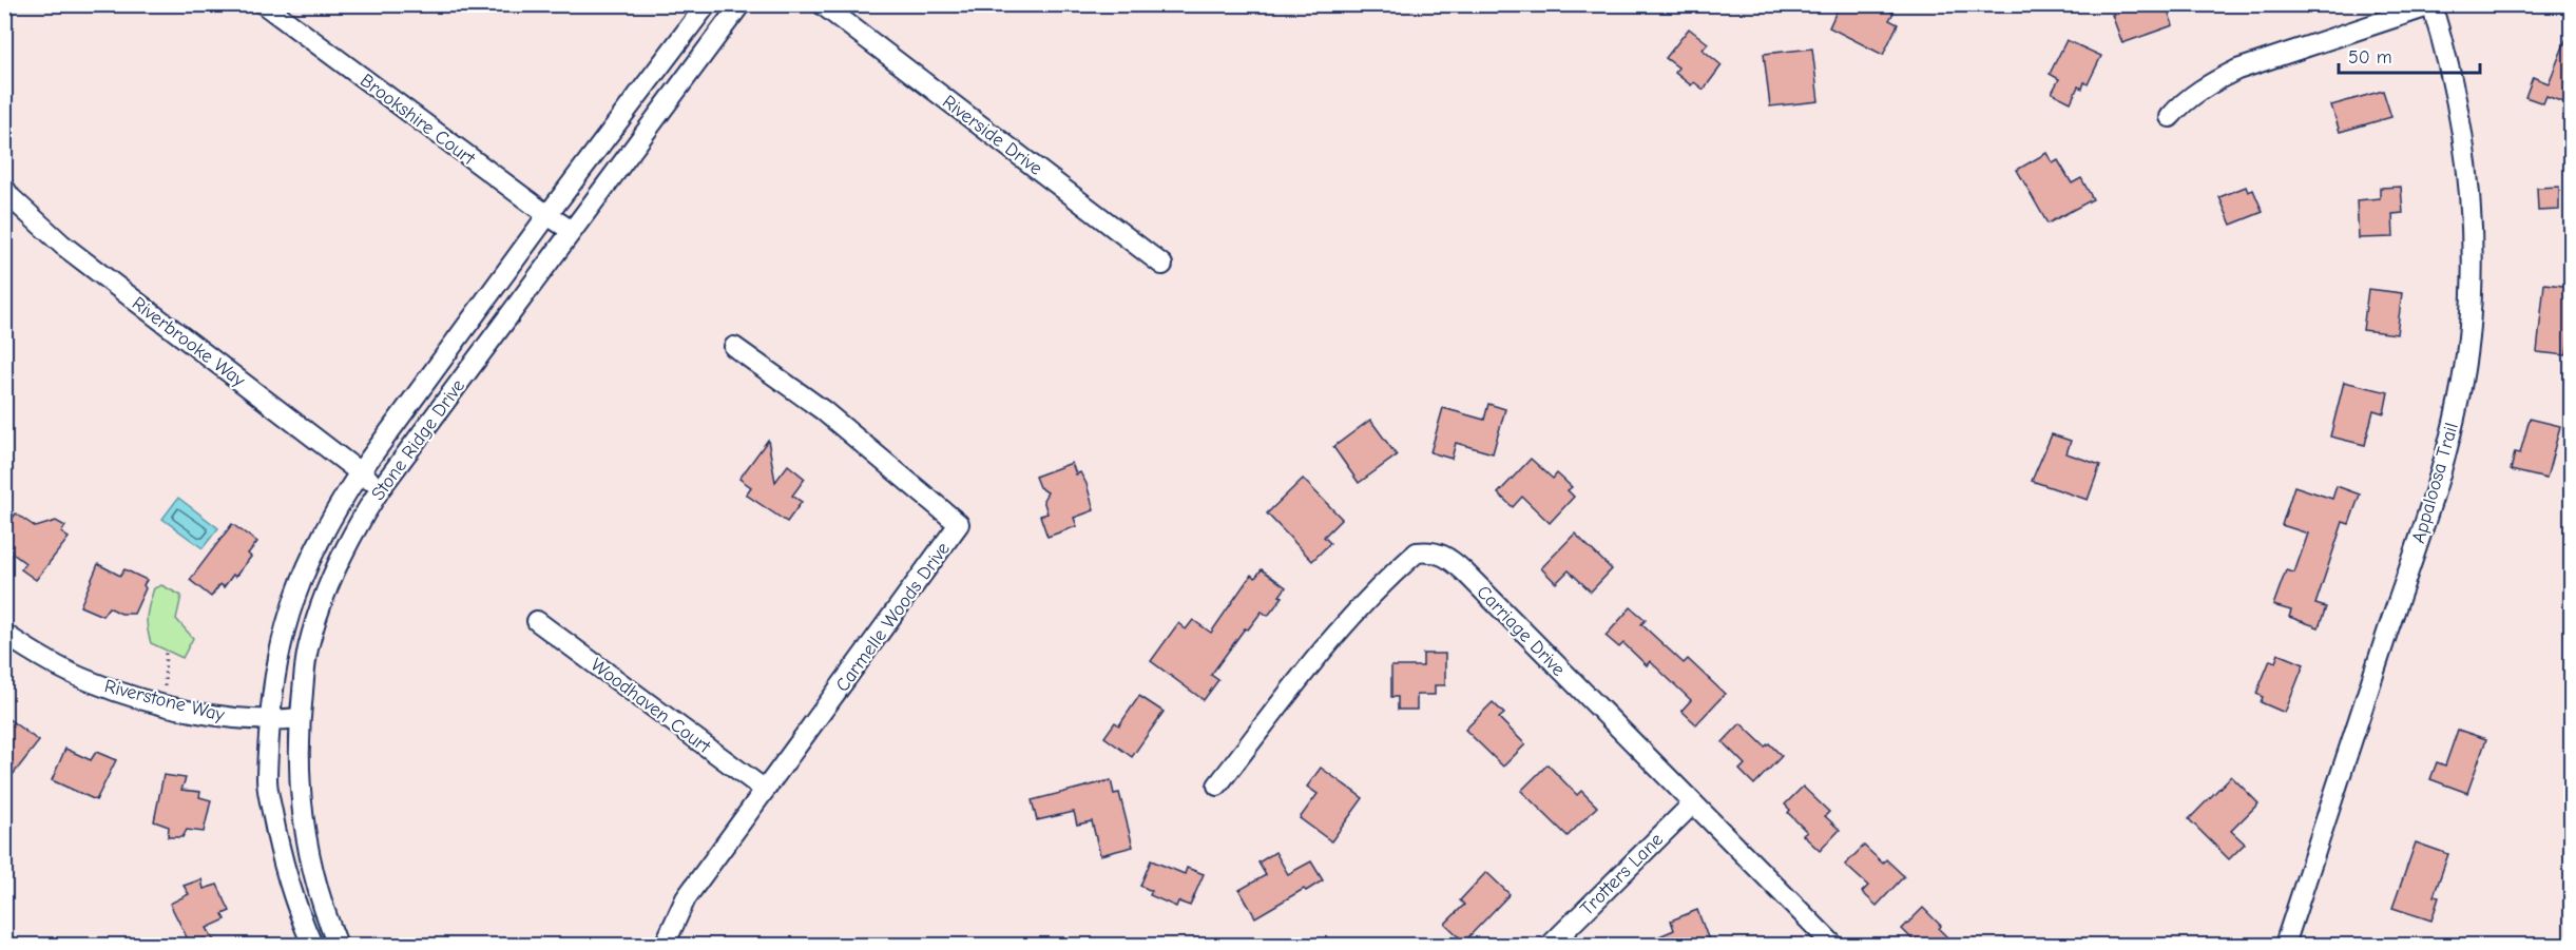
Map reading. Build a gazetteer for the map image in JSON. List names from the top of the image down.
{
  "streets": {
    "street": [
      "Brookshire Court",
      "Riverside Drive",
      "Riverbrooke Way",
      "Stone Ridge Drive",
      "Appaloosa Trail",
      "Carmelle Woods Drive",
      "Carriage Drive",
      "Riverstone Way",
      "Woodhaven Court",
      "Trotters Lane"
    ]
  },
  "crossings": [
    ["Brookshire Court", "Stone Ridge Drive"],
    ["Riverbrooke Way", "Stone Ridge Drive"],
    ["Stone Ridge Drive", "Riverstone Way"],
    ["Carmelle Woods Drive", "Woodhaven Court"],
    ["Carriage Drive", "Trotters Lane"]
  ],
  "scale_bar": "50 m"
}
